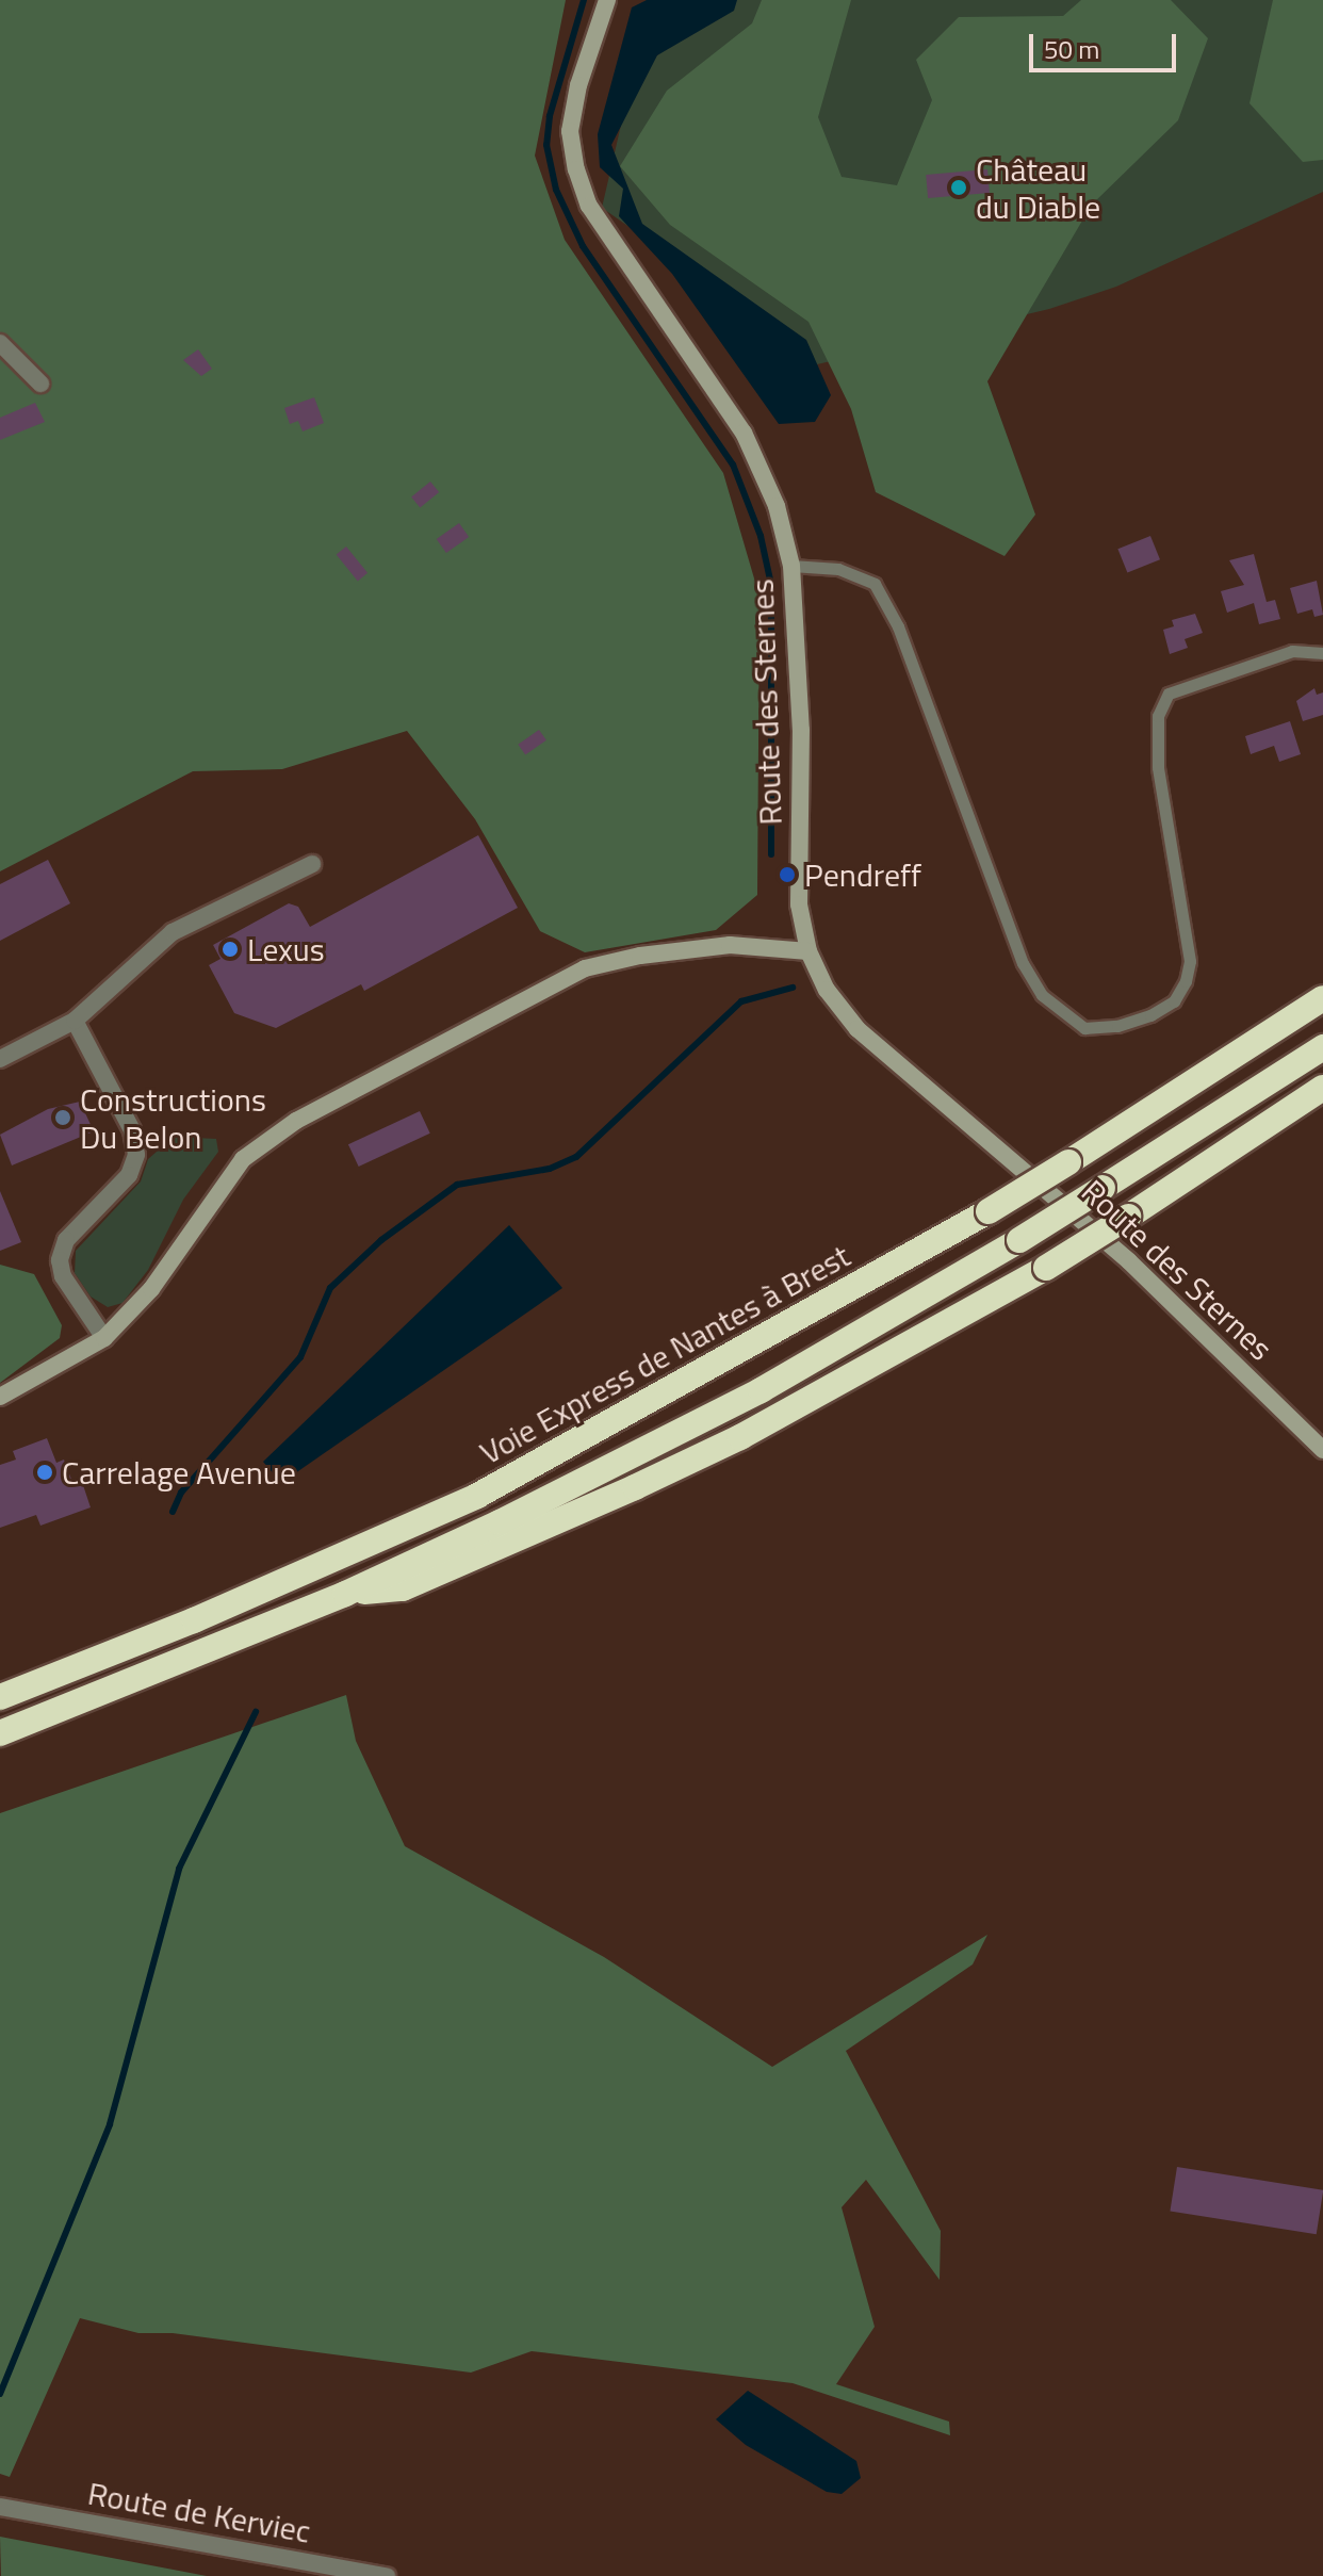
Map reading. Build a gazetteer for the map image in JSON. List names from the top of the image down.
{
  "streets": {
    "highway": ["Voie Express de Nantes à Brest"],
    "street": ["Route des Sternes", "Route de Kerviec"]
  },
  "places": [
    "Château du Diable",
    "Pendreff",
    "Lexus",
    "Constructions Du Belon",
    "Carrelage Avenue"
  ],
  "scale_bar": "50 m"
}
